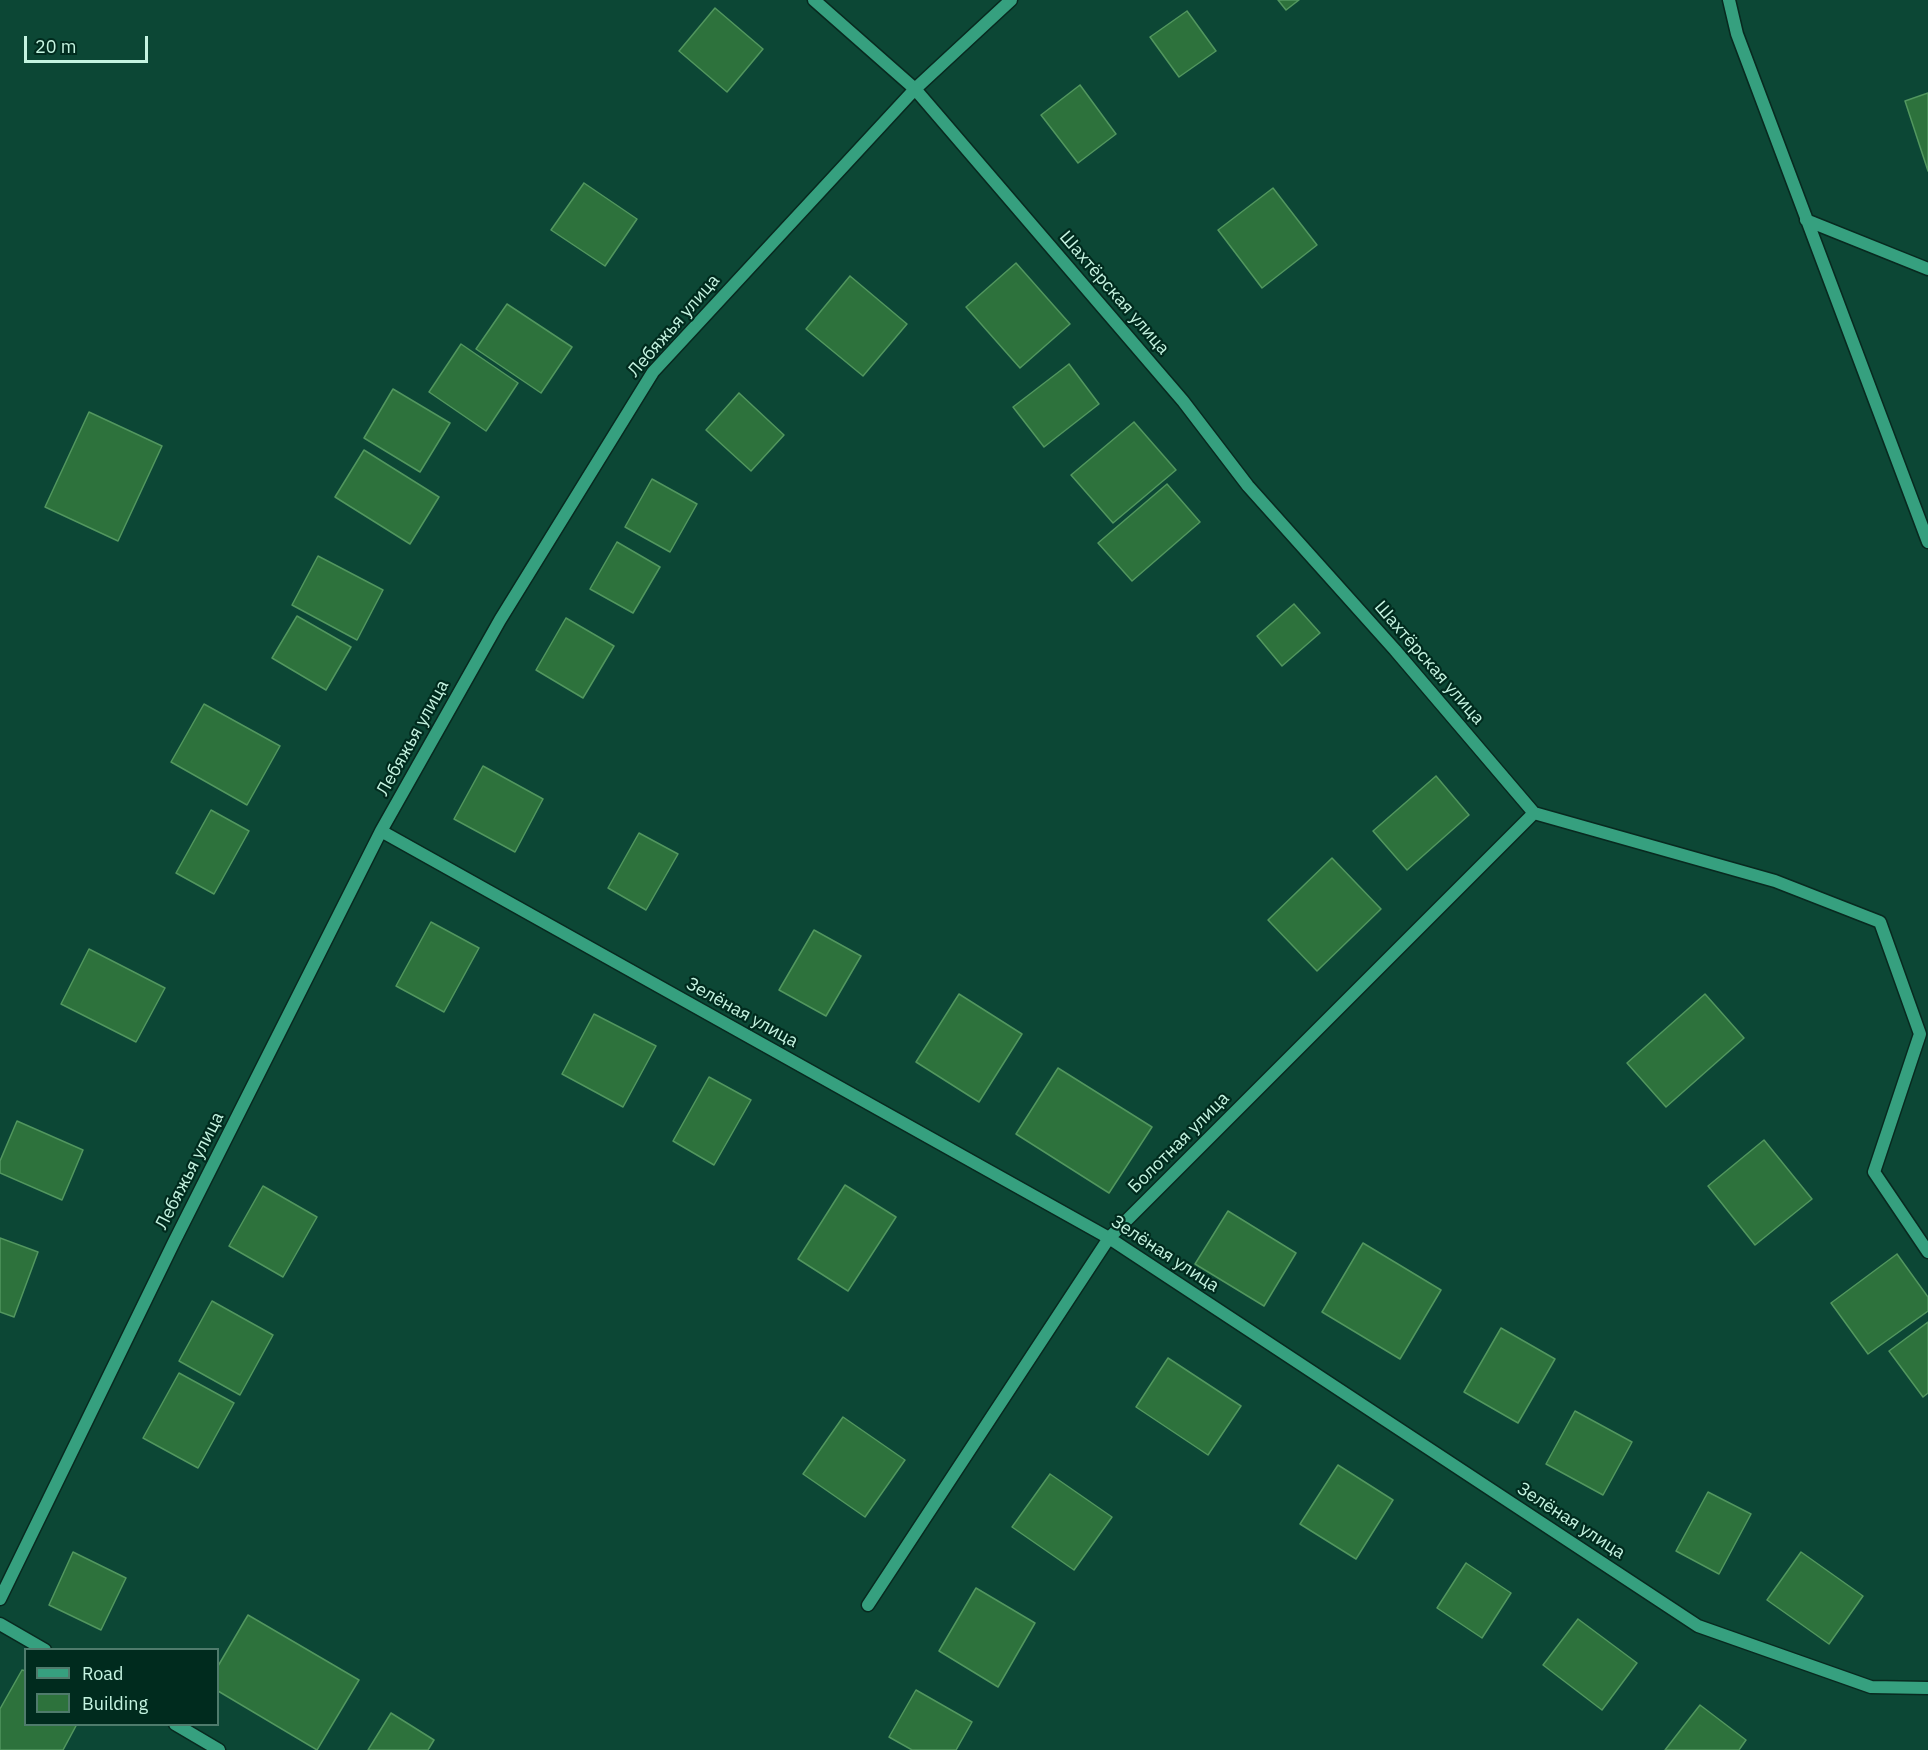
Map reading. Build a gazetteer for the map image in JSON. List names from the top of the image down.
{
  "streets": {
    "street": [
      "Шахтёрская улица",
      "Лебяжья улица",
      "Зелёная улица",
      "Болотная улица"
    ]
  },
  "crossings": [
    ["Шахтёрская улица", "Лебяжья улица"],
    ["Шахтёрская улица", "Болотная улица"],
    ["Лебяжья улица", "Зелёная улица"],
    ["Зелёная улица", "Болотная улица"]
  ],
  "legend": ["Road", "Building"],
  "scale_bar": "20 m"
}
